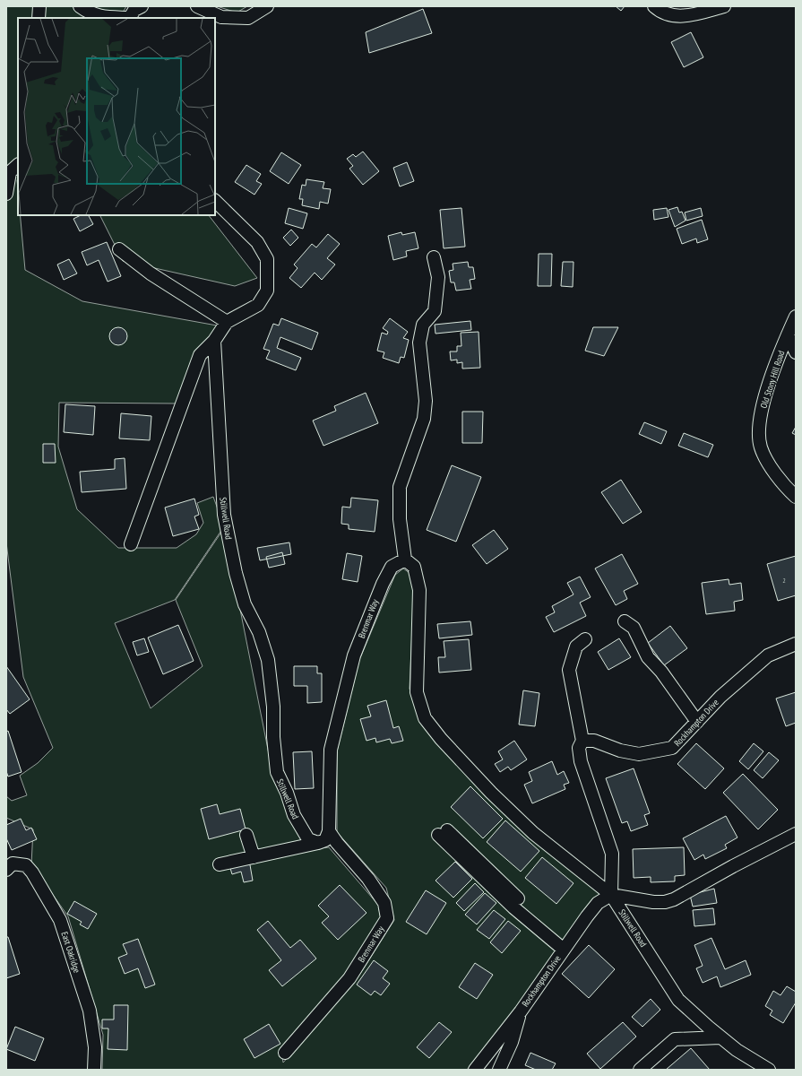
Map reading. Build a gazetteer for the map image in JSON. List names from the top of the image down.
{
  "streets": {
    "street": [
      "Old Stony Hill Road",
      "Stillwell Road",
      "Brenmar Way",
      "Rockhampton Drive",
      "East Oakridge"
    ]
  },
  "crossings": [
    ["Stillwell Road", "Rockhampton Drive"]
  ],
  "house_numbers": ["2"]
}
